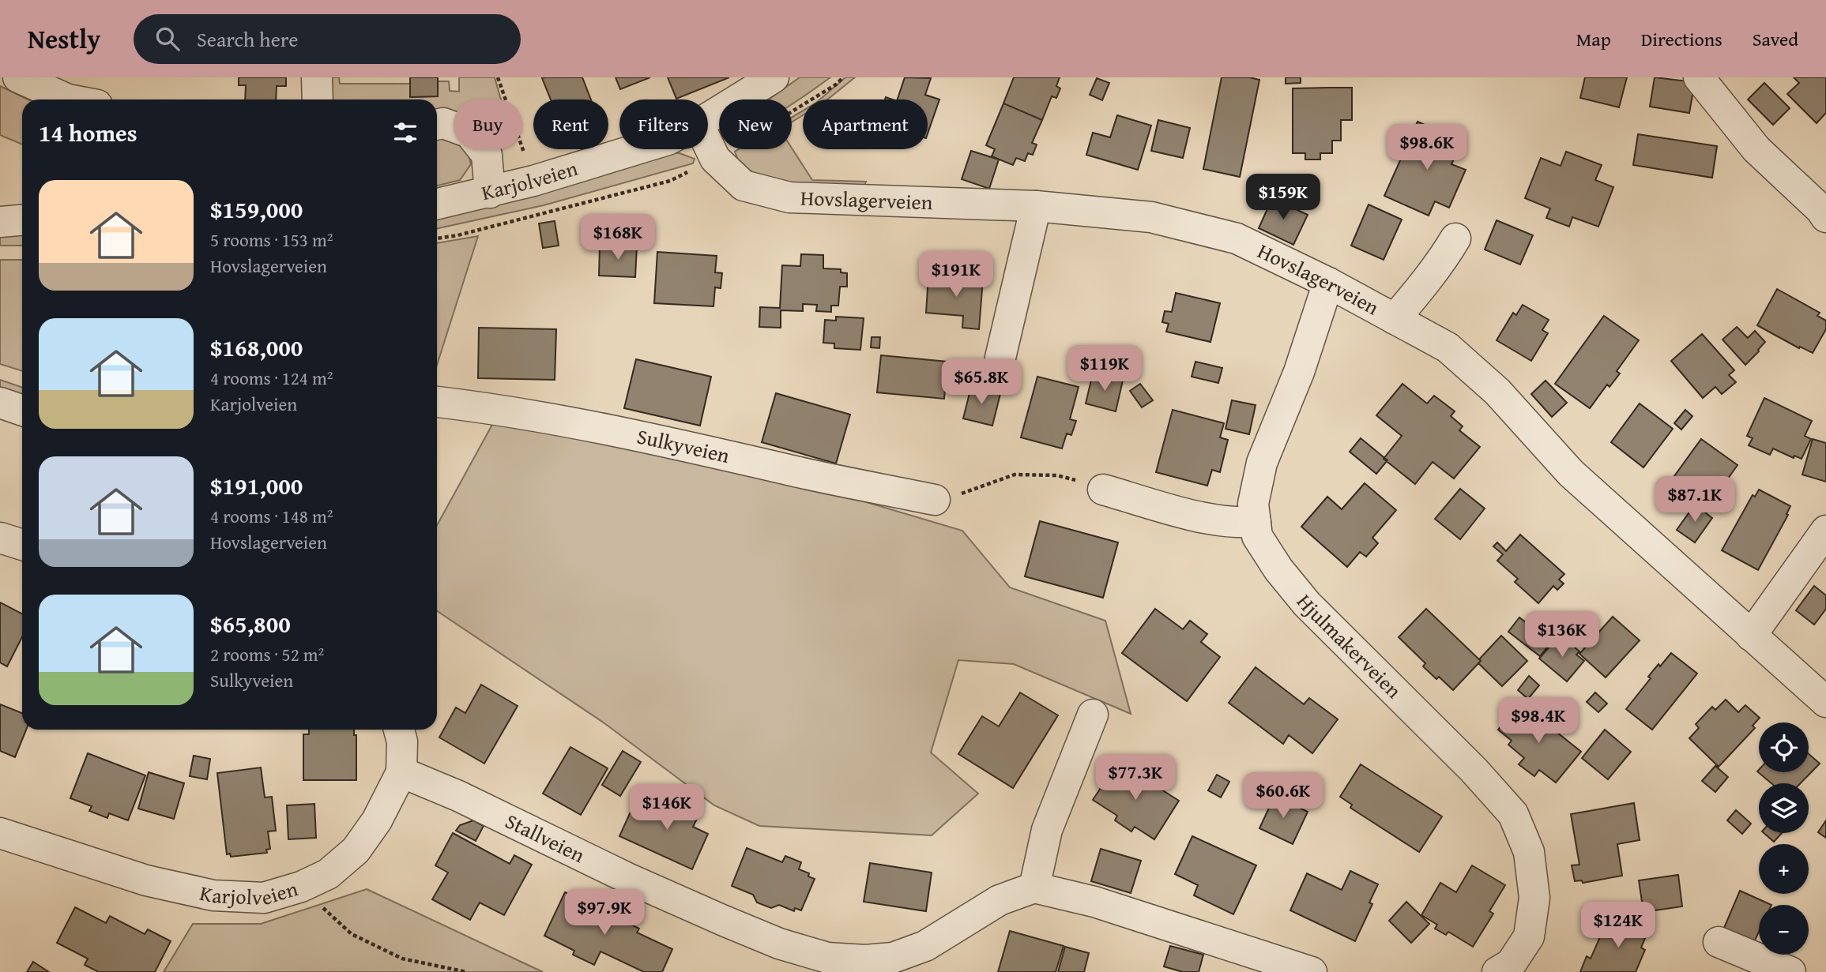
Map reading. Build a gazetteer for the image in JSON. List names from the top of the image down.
{
  "streets": {
    "street": [
      "Karjolveien",
      "Hovslagerveien",
      "Sulkyveien",
      "Hjulmakerveien",
      "Stallveien"
    ]
  },
  "crossings": [
    ["Karjolveien", "Stallveien"],
    ["Hovslagerveien", "Hjulmakerveien"]
  ],
  "page": {
    "header": "Nestly",
    "search": "Search here",
    "nav": ["Map", "Directions", "Saved"],
    "chip": [
      "Buy",
      "Rent",
      "Filters",
      "New",
      "Apartment"
    ],
    "heading": "14 homes",
    "price": [
      "$98.6K",
      "$159K",
      "$168K",
      "$191K",
      "$119K",
      "$65.8K",
      "$87.1K",
      "$136K",
      "$98.4K",
      "$77.3K",
      "$60.6K",
      "$146K",
      "$97.9K",
      "$124K"
    ],
    "list": [
      {
        "name": "$159,000",
        "note": "5 rooms · 153 m² · Hovslagerveien"
      },
      {
        "name": "$168,000",
        "note": "4 rooms · 124 m² · Karjolveien"
      },
      {
        "name": "$191,000",
        "note": "4 rooms · 148 m² · Hovslagerveien"
      },
      {
        "name": "$65,800",
        "note": "2 rooms · 52 m² · Sulkyveien"
      }
    ],
    "map_buttons": ["+", "−"]
  }
}
